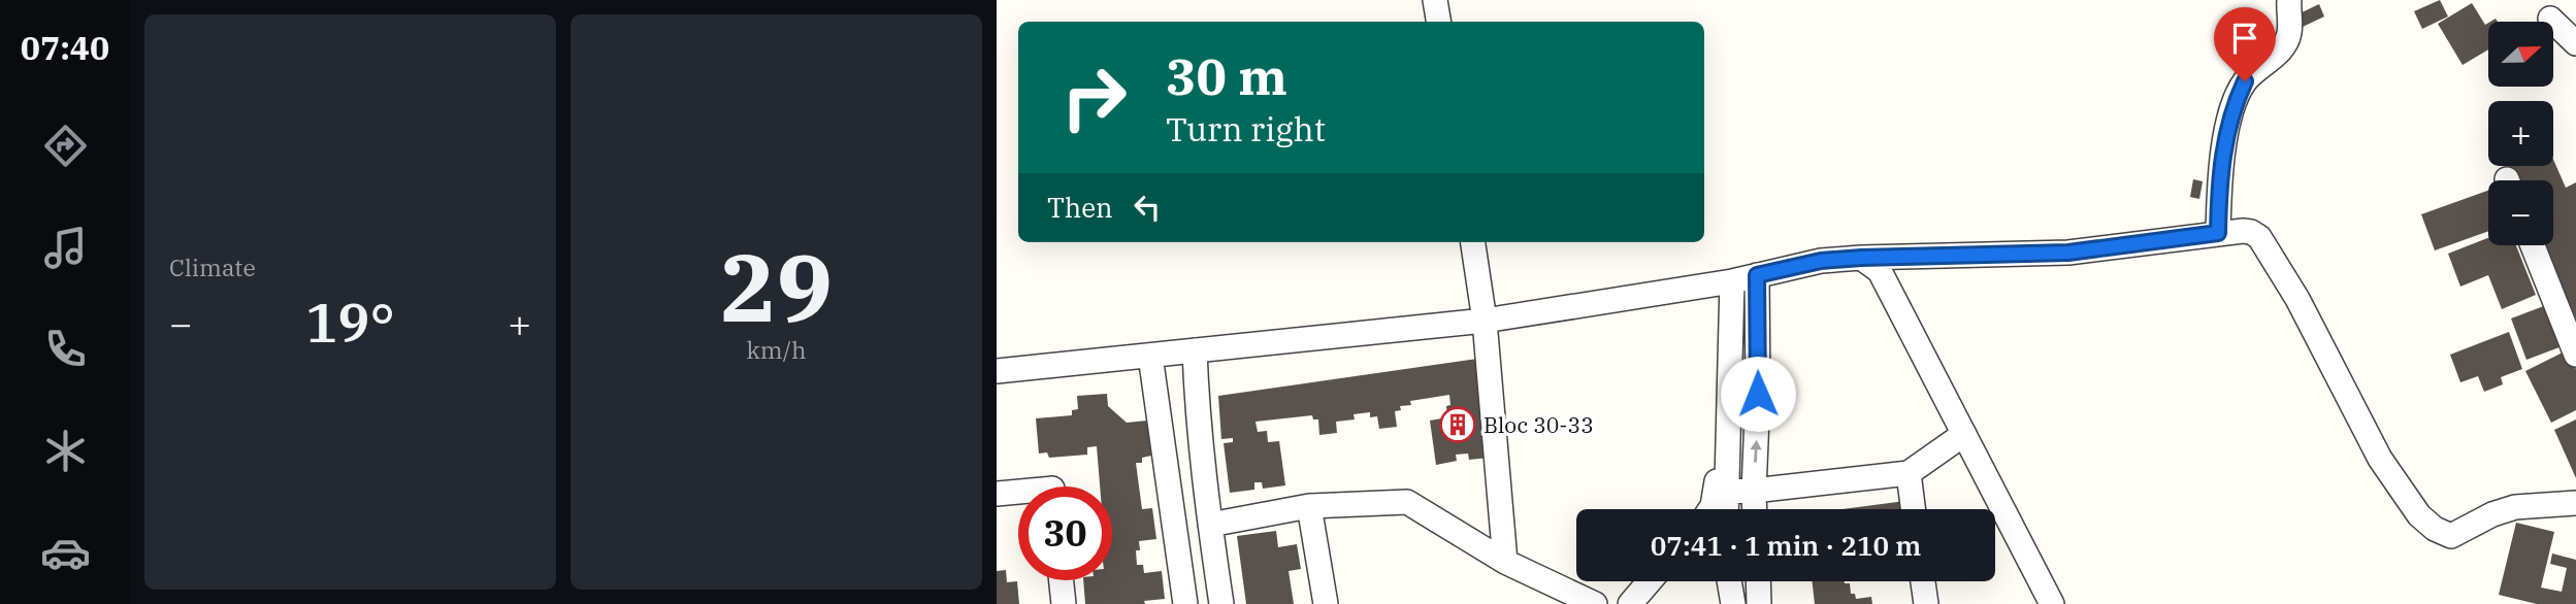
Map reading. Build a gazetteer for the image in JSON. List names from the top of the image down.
{
  "places": {
    "building": ["Bloc 30-33"]
  },
  "north": "right",
  "page": {
    "tabs": "07:40",
    "tile": [
      "Climate",
      ["29", "km/h"]
    ],
    "map_buttons": ["+", "−"],
    "turn": ["30 m", "Turn right"],
    "then": "Then",
    "heat": ["−", "19°", "+"],
    "limit": "30",
    "trip": "07:41 · 1 min · 210 m"
  }
}
